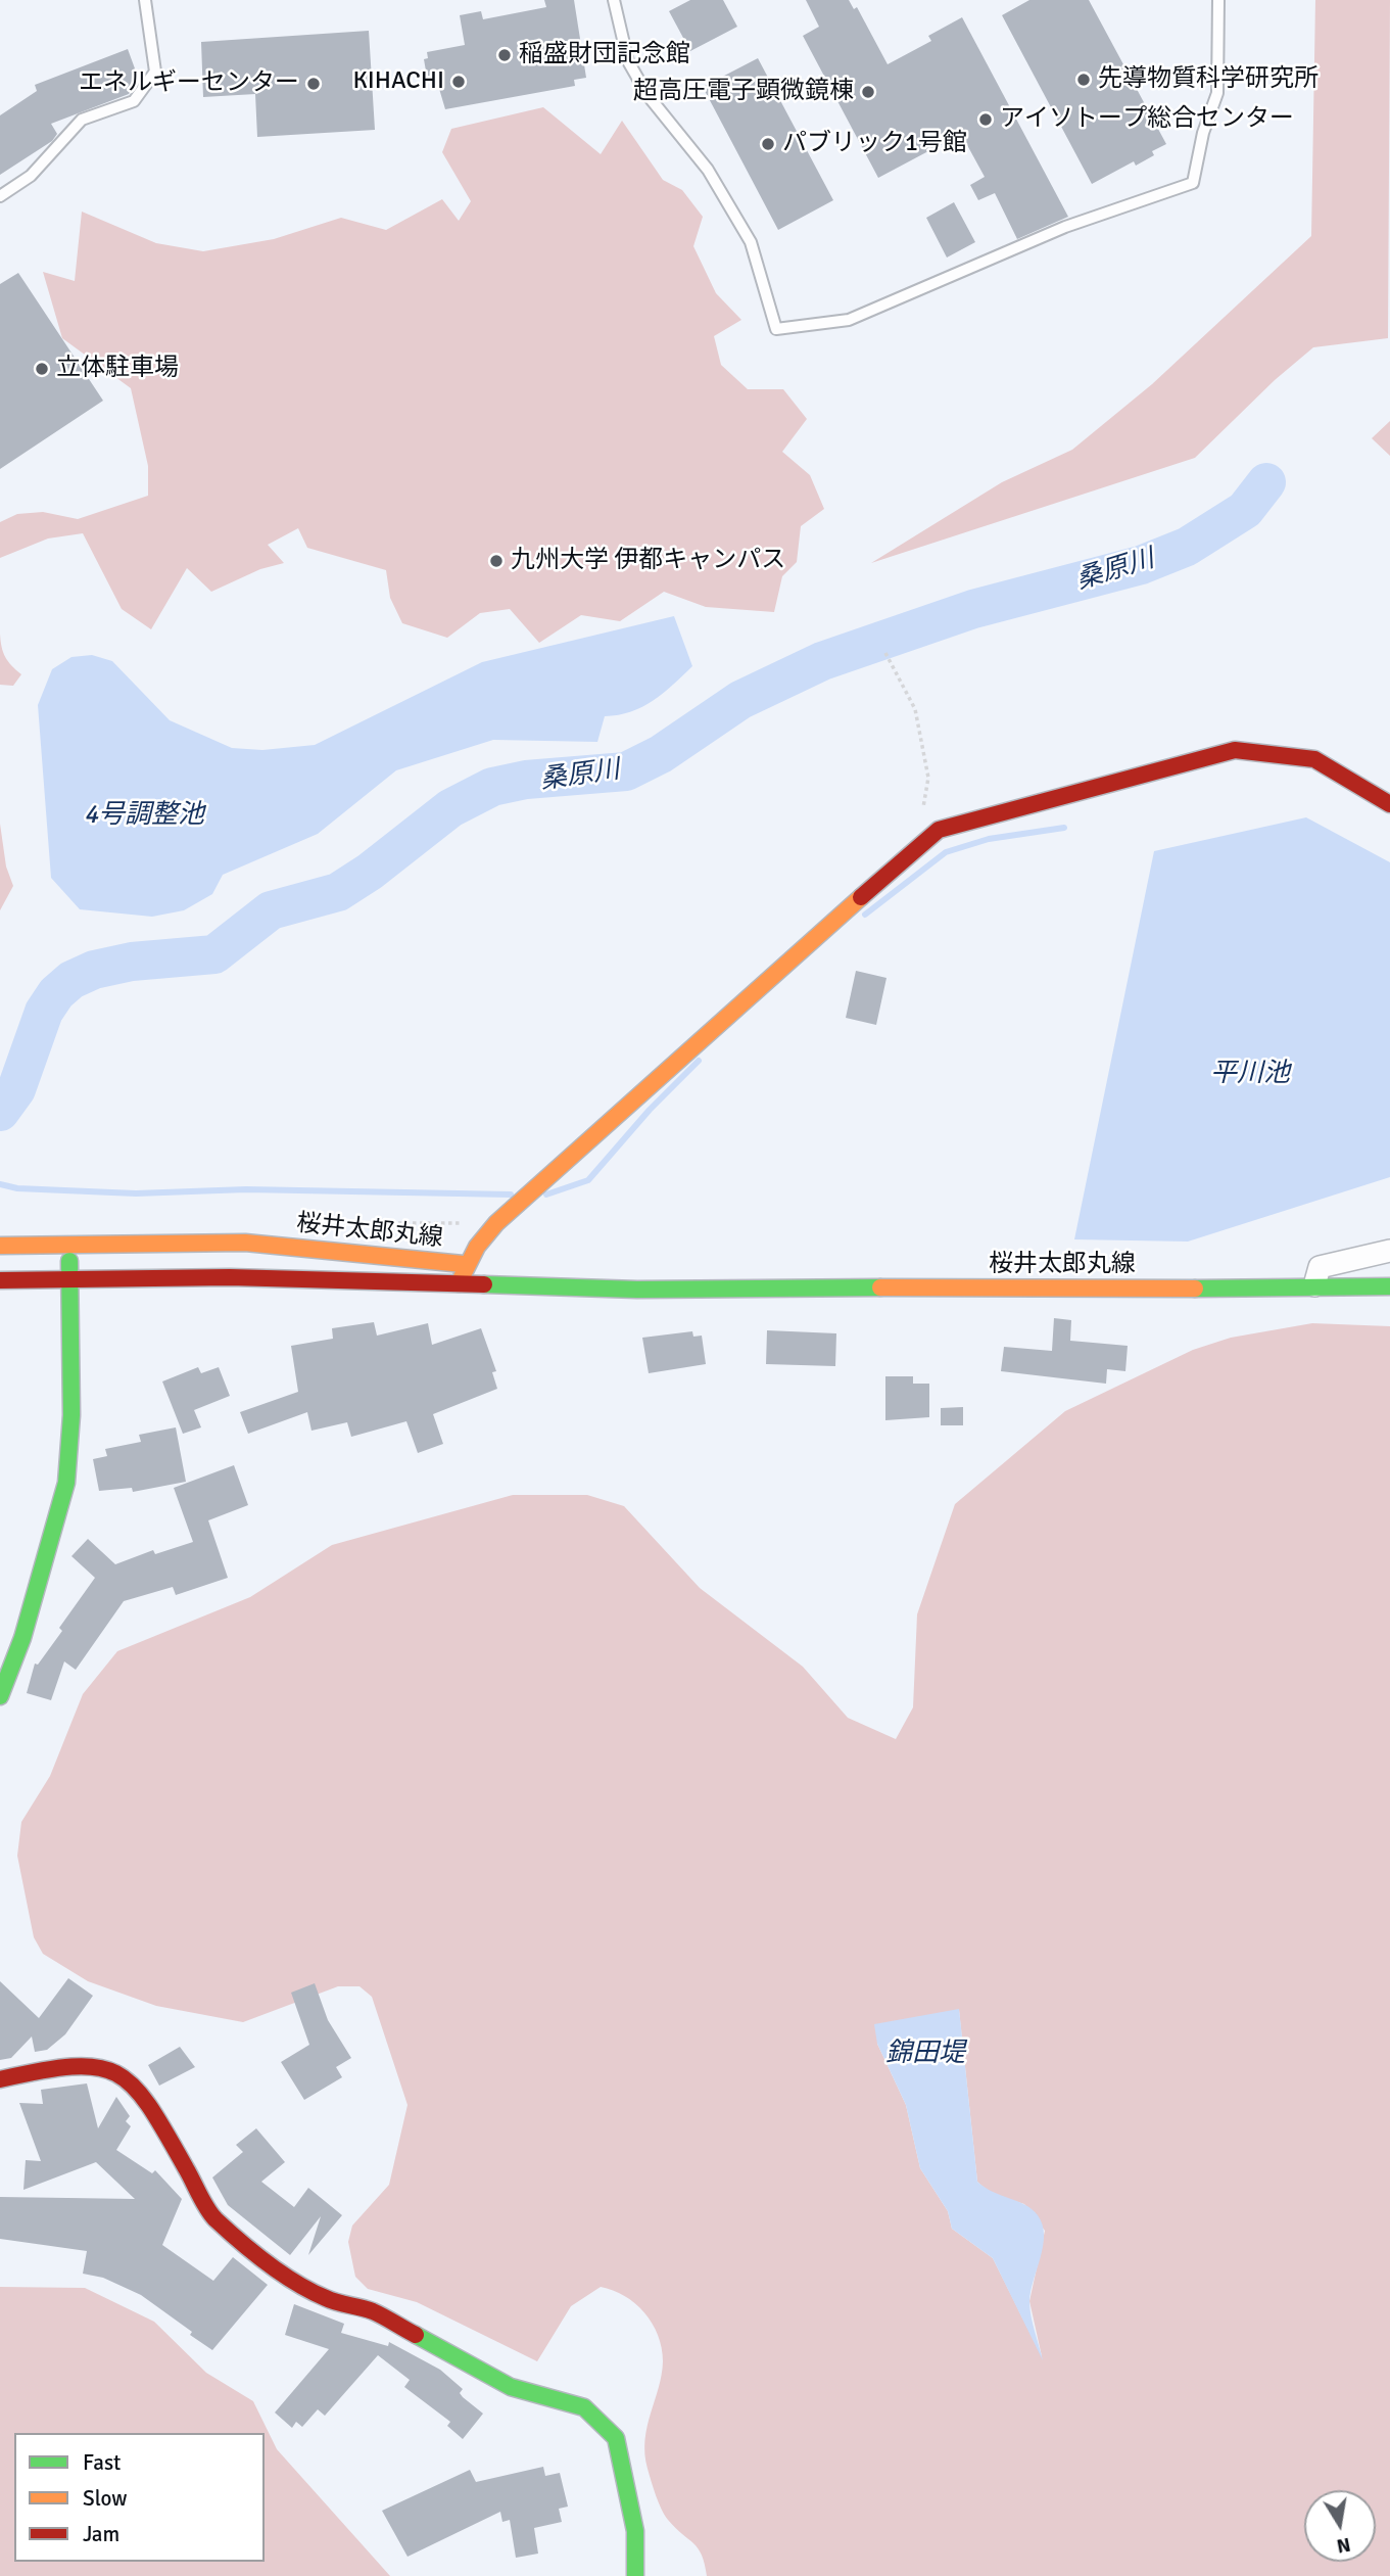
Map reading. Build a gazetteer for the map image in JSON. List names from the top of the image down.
{
  "streets": {
    "street": ["桜井太郎丸線"]
  },
  "water": [
    "桑原川",
    "4号調整池",
    "平川池",
    "錦田堤"
  ],
  "places": [
    "稲盛財団記念館",
    "先導物質科学研究所",
    "KIHACHI",
    "エネルギーセンター",
    "超高圧電子顕微鏡棟",
    "アイソトープ総合センター",
    "パブリック1号館",
    "立体駐車場",
    "九州大学 伊都キャンパス"
  ],
  "legend": ["Fast", "Slow", "Jam"],
  "north": "bottom"
}
